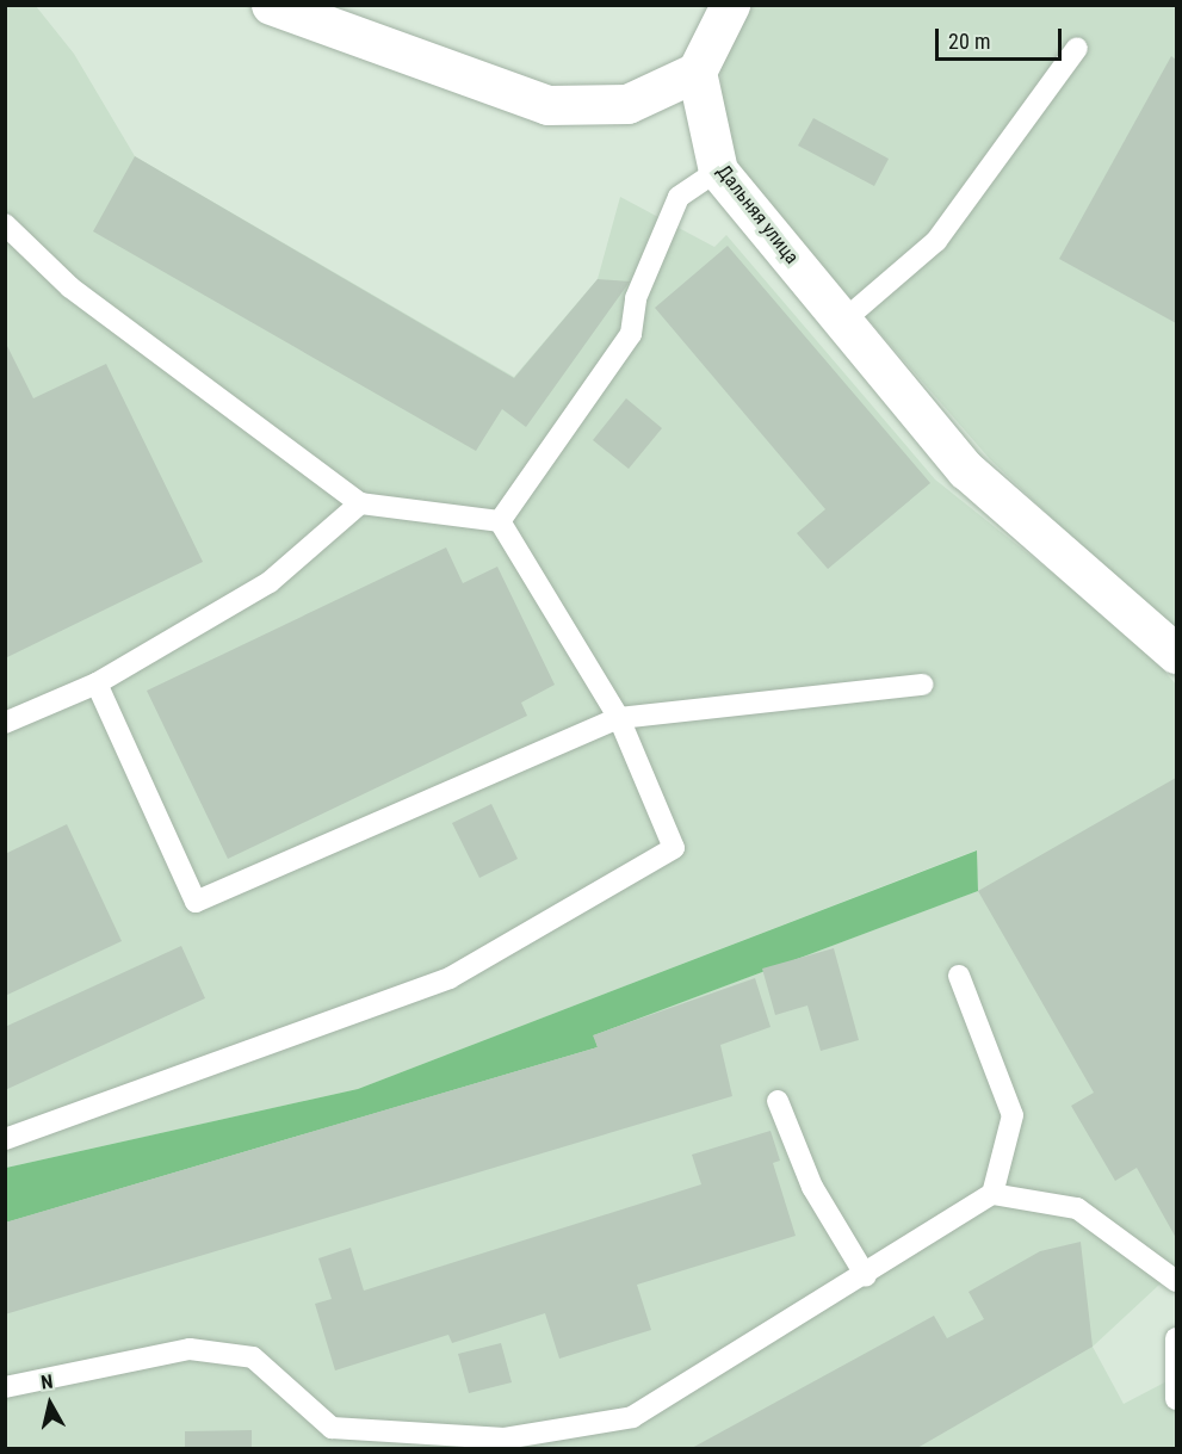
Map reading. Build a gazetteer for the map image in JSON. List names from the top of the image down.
{
  "streets": {
    "street": ["Дальняя улица"]
  },
  "scale_bar": "20 m",
  "north": "top"
}
